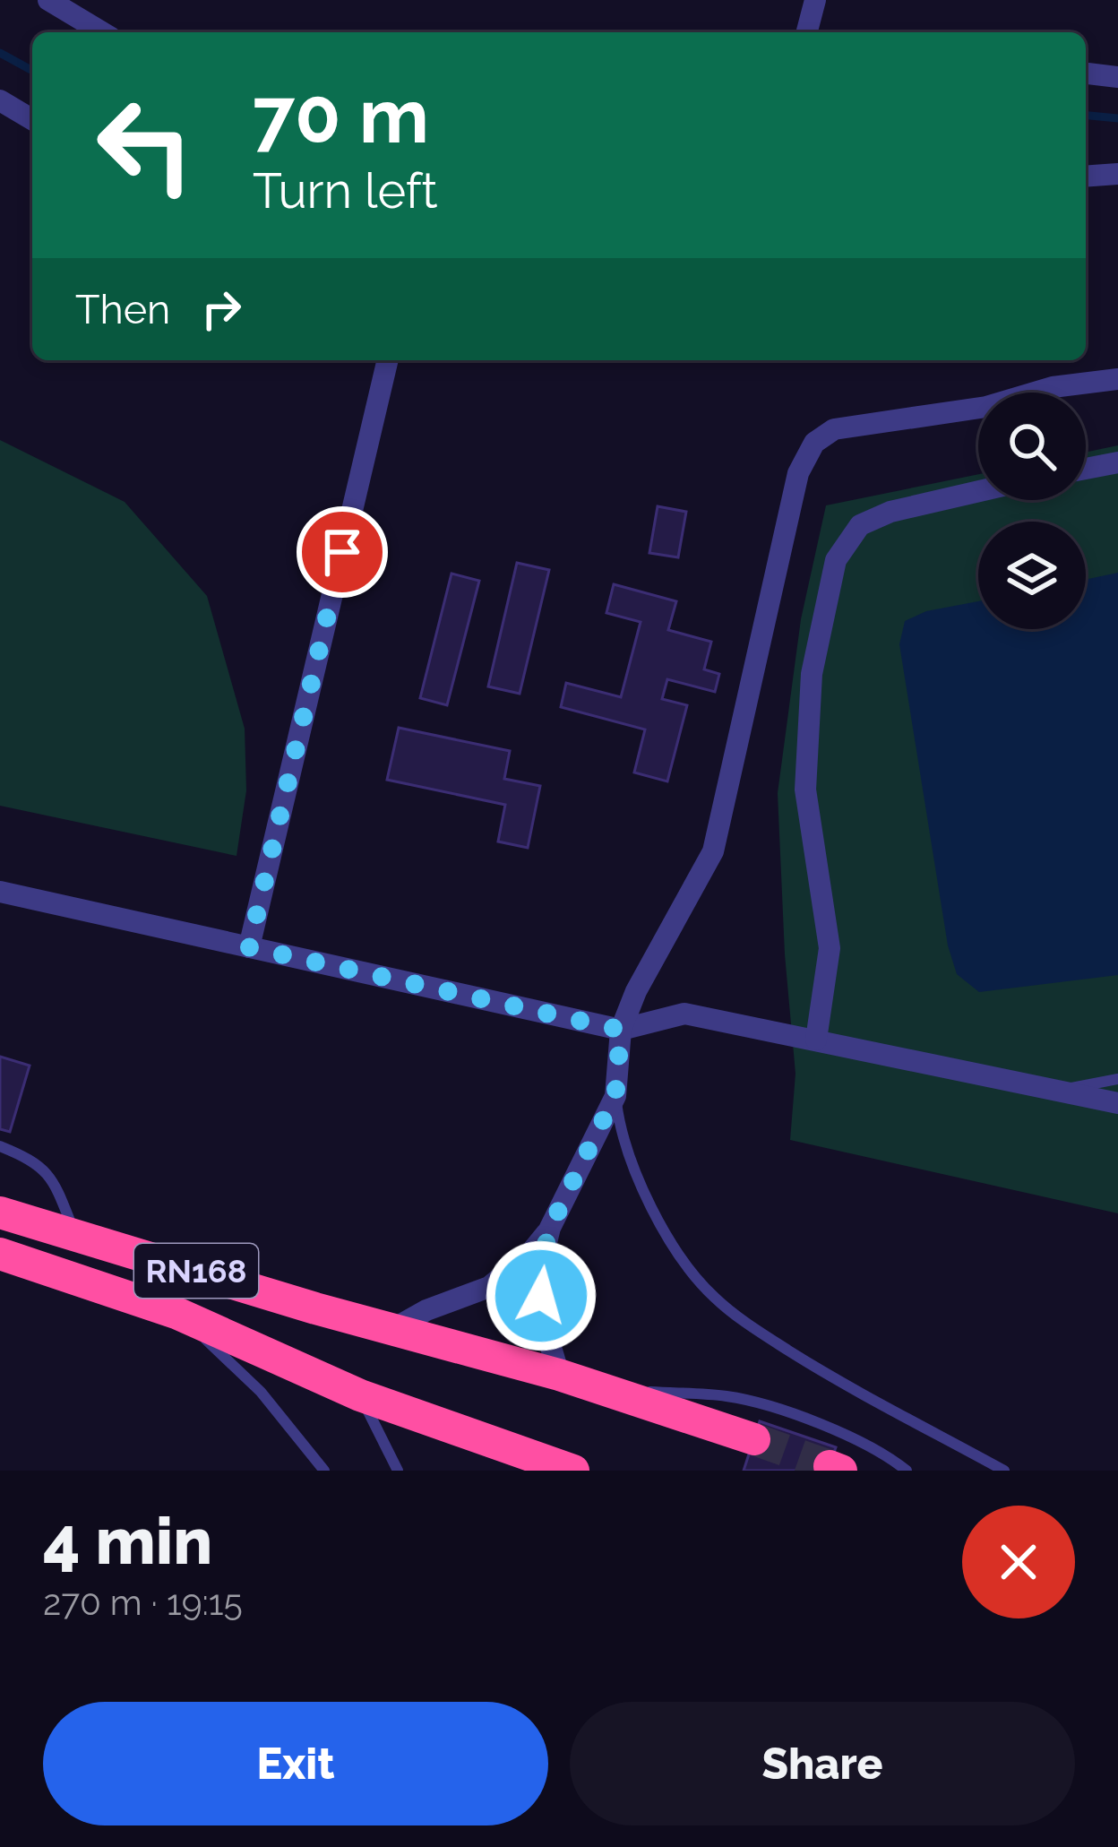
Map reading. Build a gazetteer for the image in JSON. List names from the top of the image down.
{
  "streets": {
    "highway": ["RN168"]
  },
  "page": {
    "turn": ["70 m", "Turn left"],
    "then": "Then",
    "heading": ["4 min", "270 m · 19:15"],
    "buttons": ["Exit", "Share"]
  }
}
